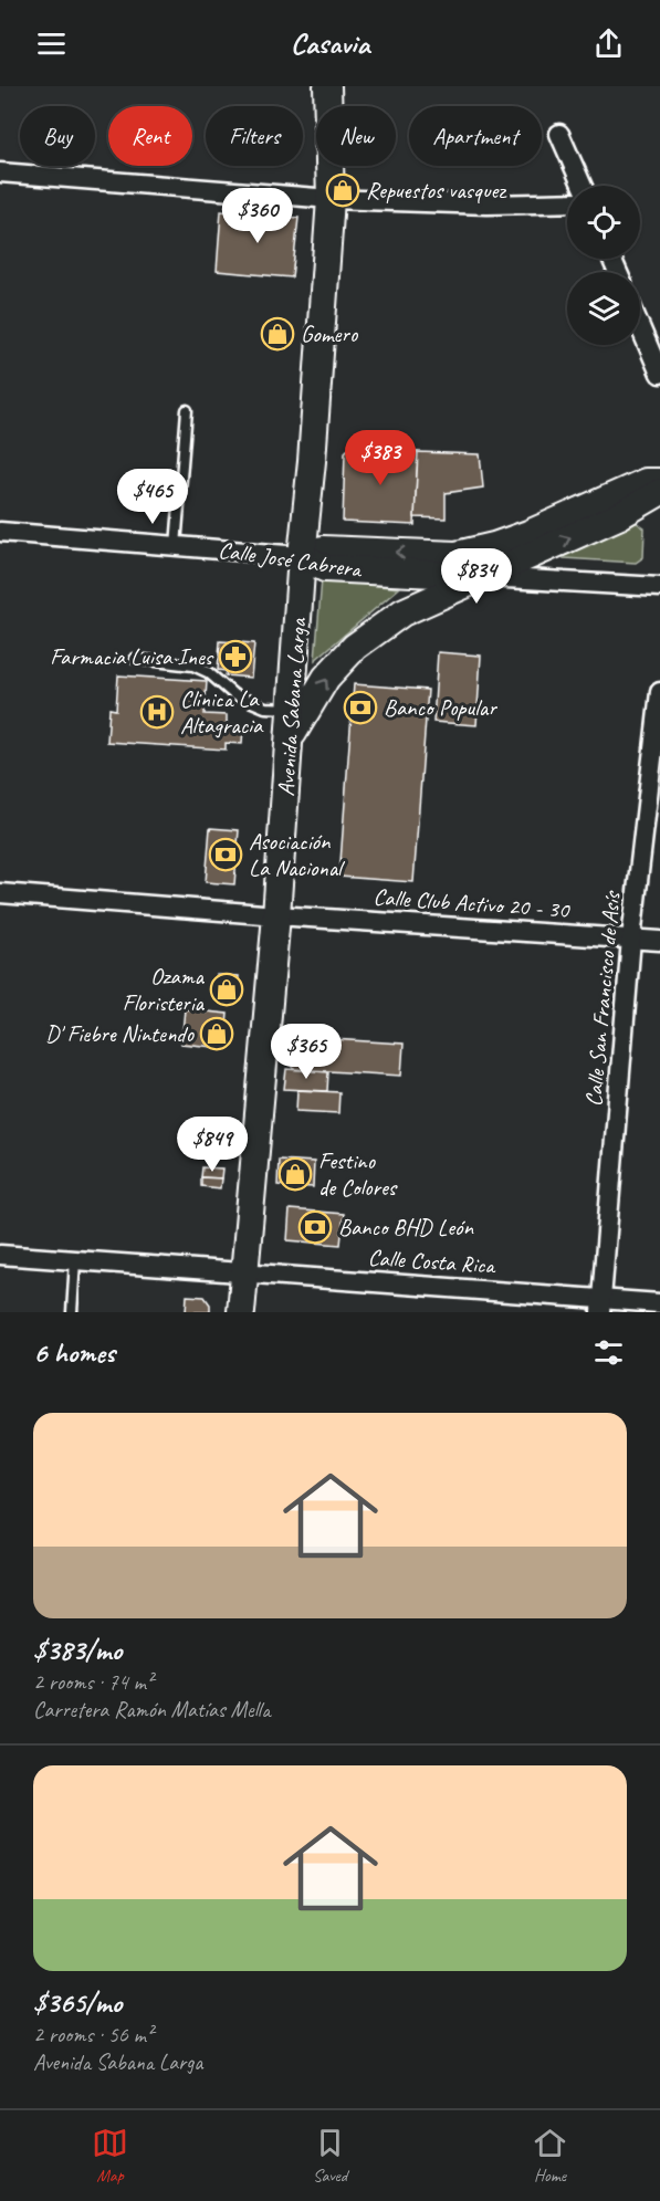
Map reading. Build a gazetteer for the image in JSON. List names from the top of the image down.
{
  "streets": {
    "main road": ["Calle José Cabrera", "Avenida Sabana Larga"],
    "street": ["Calle Club Activo 20 - 30", "Calle San Francisco de Asís", "Calle Costa Rica"]
  },
  "crossings": [
    ["Calle José Cabrera", "Avenida Sabana Larga"],
    ["Avenida Sabana Larga", "Calle Club Activo 20 - 30"],
    ["Avenida Sabana Larga", "Calle Costa Rica"],
    ["Calle Club Activo 20 - 30", "Calle San Francisco de Asís"],
    ["Calle San Francisco de Asís", "Calle Costa Rica"]
  ],
  "places": {
    "shop": [
      "Repuestos vasquez",
      "Gomero",
      "Ozama Floristeria",
      "D' Fiebre Nintendo",
      "Festino de Colores"
    ],
    "pharmacy": ["Farmacia Luisa Ines"],
    "bank": ["Banco Popular", "Asociación La Nacional", "Banco BHD León"],
    "hospital": ["Clinica La Altagracia"]
  },
  "page": {
    "header": "Casavia",
    "chip": [
      "Buy",
      "Rent",
      "Filters",
      "New",
      "Apartment"
    ],
    "price": [
      "$360",
      "$383",
      "$465",
      "$834",
      "$365",
      "$849"
    ],
    "heading": "6 homes",
    "list": [
      {
        "name": "$383/mo",
        "note": "2 rooms · 74 m² · Carretera Ramón Matías Mella"
      },
      {
        "name": "$365/mo",
        "note": "2 rooms · 56 m² · Avenida Sabana Larga"
      }
    ],
    "tabs": ["Map", "Saved", "Home"]
  }
}
